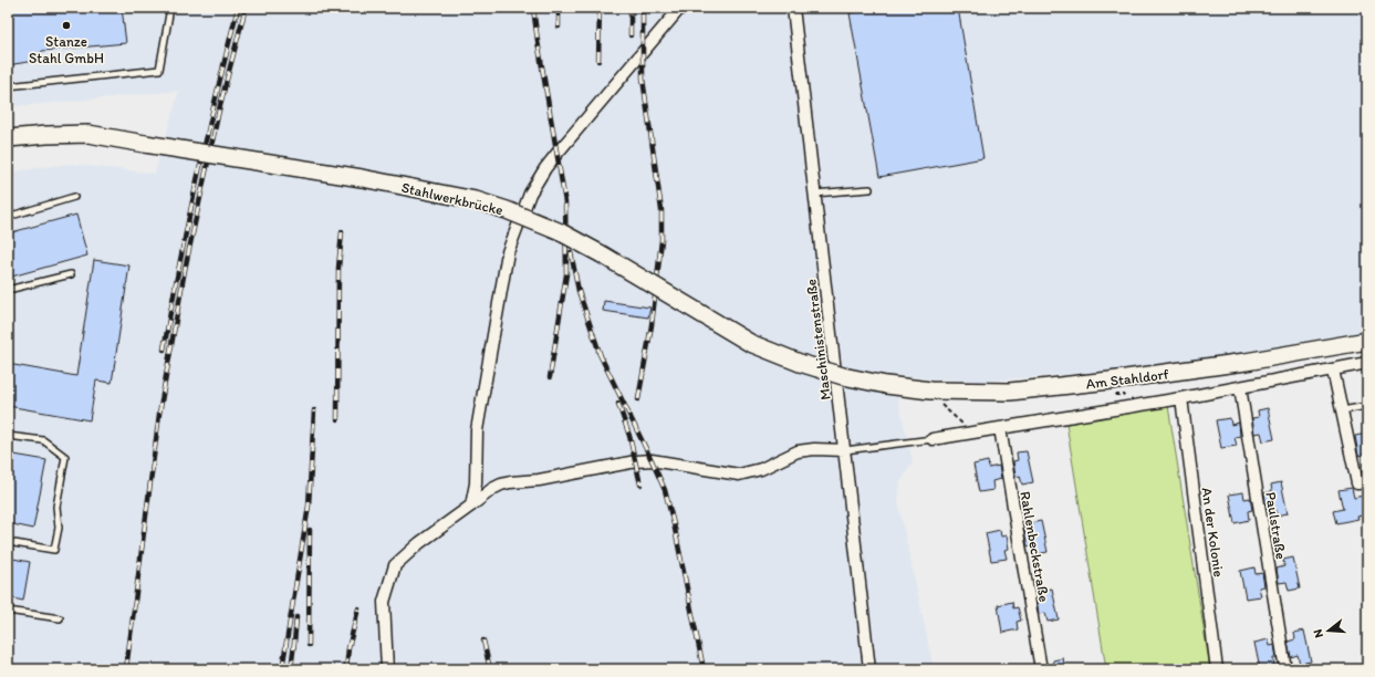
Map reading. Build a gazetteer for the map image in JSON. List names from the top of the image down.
{
  "streets": {
    "main road": ["Stahlwerkbrücke", "Am Stahldorf"],
    "street": [
      "Maschinistenstraße",
      "Paulstraße",
      "An der Kolonie",
      "Rahlenbeckstraße"
    ]
  },
  "crossings": [
    ["Stahlwerkbrücke", "Am Stahldorf"]
  ],
  "places": ["Stanze Stahl GmbH"],
  "north": "left"
}
